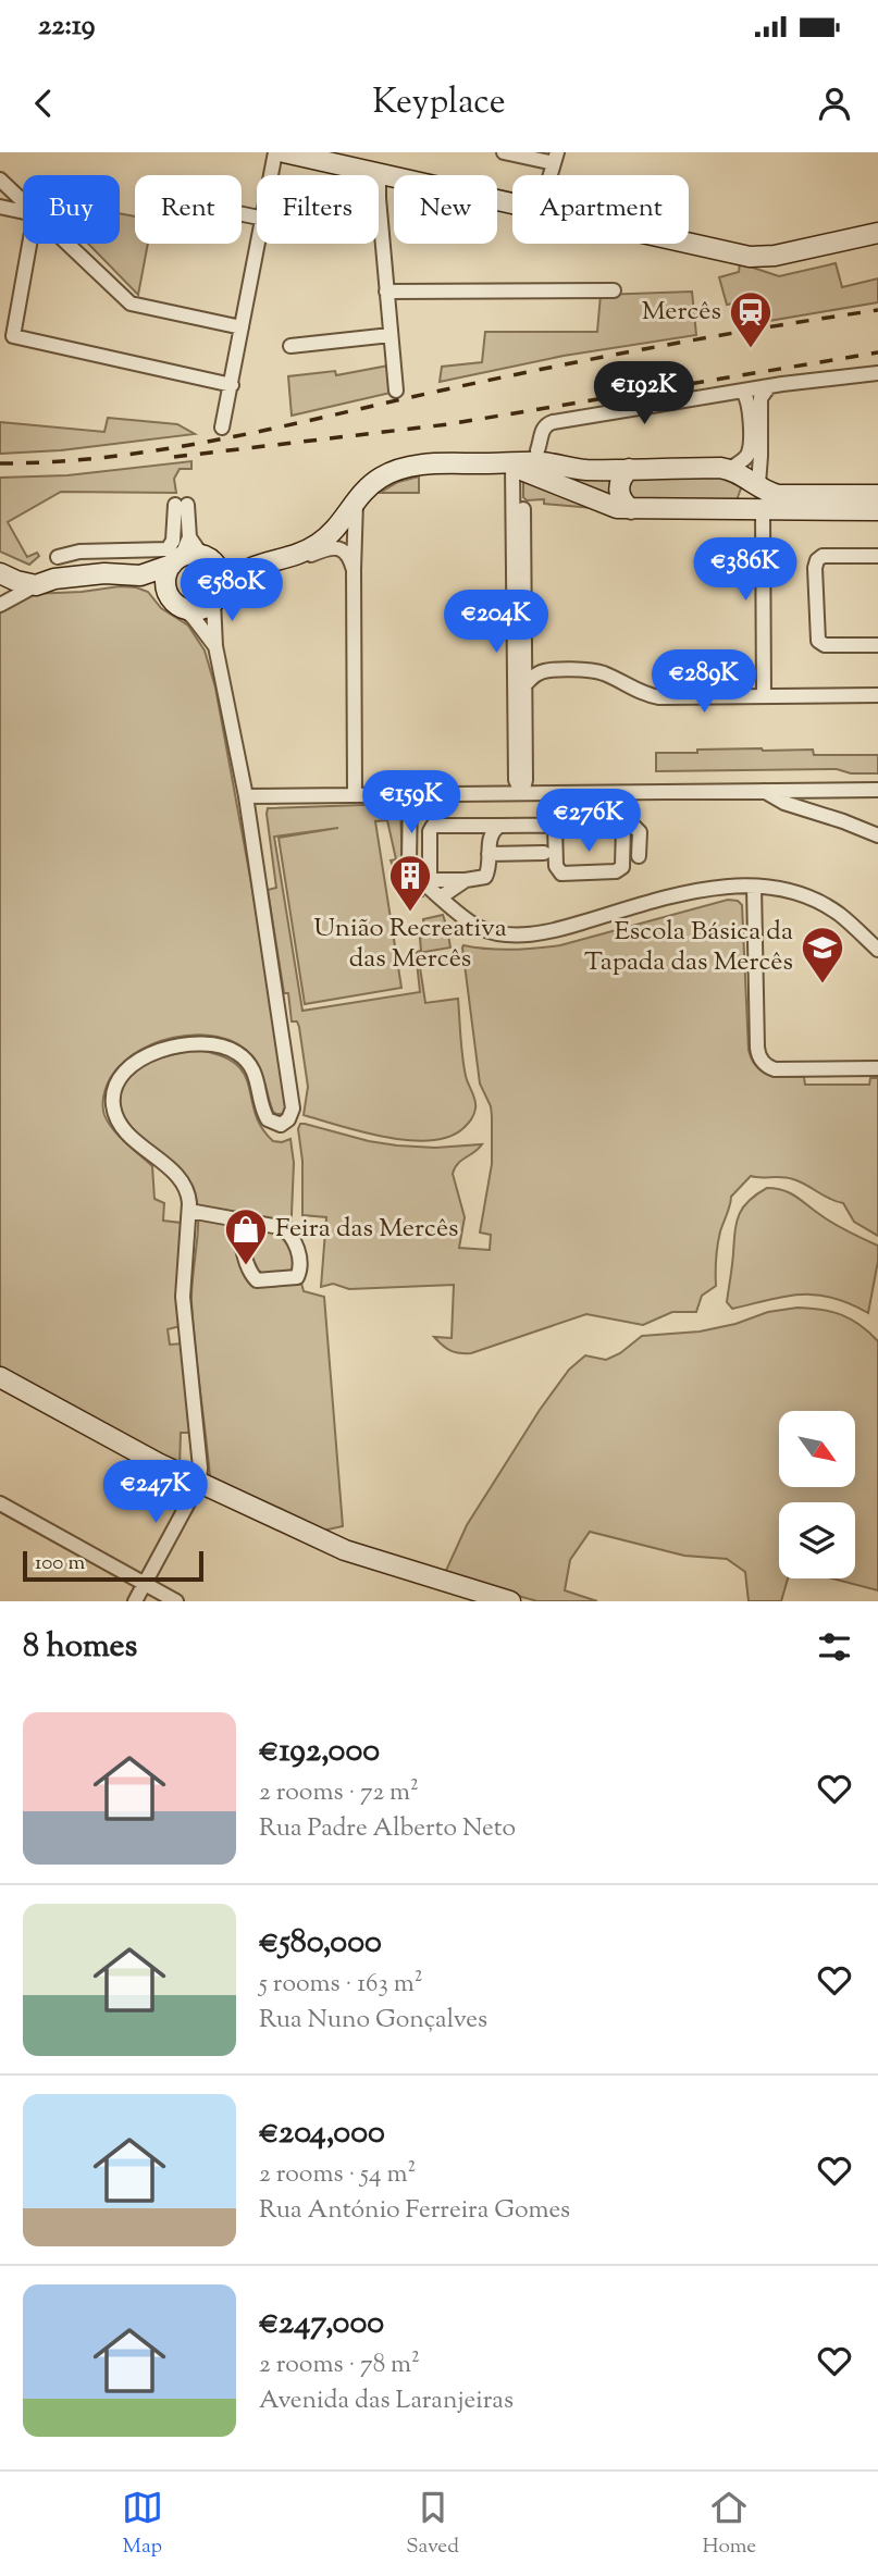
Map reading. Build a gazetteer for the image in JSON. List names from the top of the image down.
{
  "places": {
    "station": ["Mercês"],
    "building": ["União Recreativa das Mercês"],
    "school or university": ["Escola Básica da Tapada das Mercês"],
    "shop": ["Feira das Mercês"]
  },
  "scale_bar": "100 m",
  "north": "bottom right",
  "page": {
    "status": "22:19",
    "header": "Keyplace",
    "chip": [
      "Buy",
      "Rent",
      "Filters",
      "New",
      "Apartment"
    ],
    "price": [
      "€192K",
      "€386K",
      "€580K",
      "€204K",
      "€289K",
      "€159K",
      "€276K",
      "€247K"
    ],
    "scale": "100 m",
    "heading": "8 homes",
    "list": [
      {
        "name": "€192,000",
        "note": "2 rooms · 72 m² · Rua Padre Alberto Neto"
      },
      {
        "name": "€580,000",
        "note": "5 rooms · 163 m² · Rua Nuno Gonçalves"
      },
      {
        "name": "€204,000",
        "note": "2 rooms · 54 m² · Rua António Ferreira Gomes"
      },
      {
        "name": "€247,000",
        "note": "2 rooms · 78 m² · Avenida das Laranjeiras"
      }
    ],
    "tabs": ["Map", "Saved", "Home"]
  }
}
